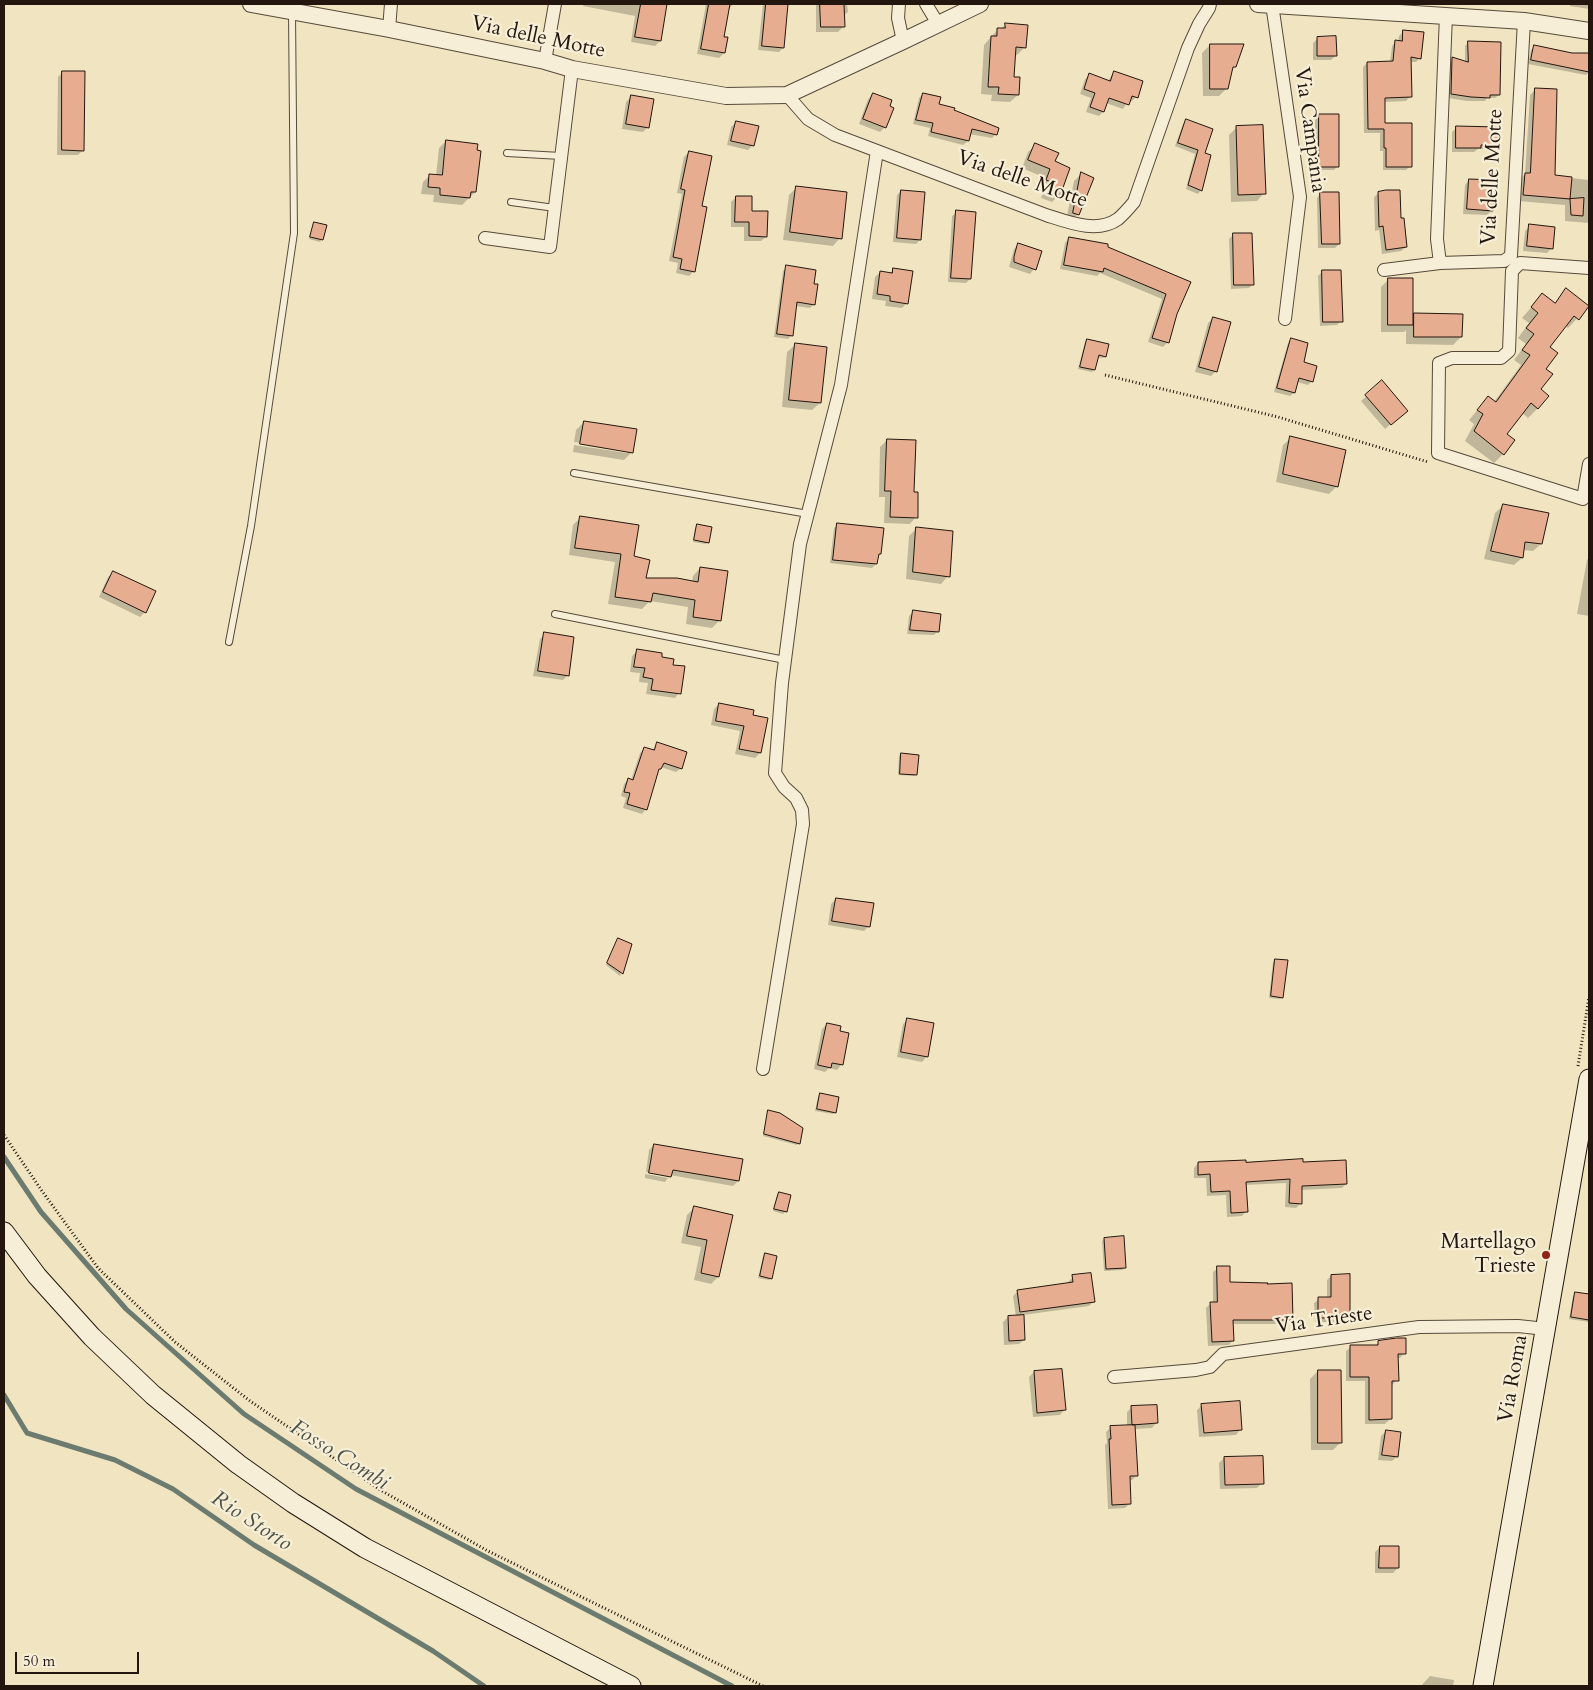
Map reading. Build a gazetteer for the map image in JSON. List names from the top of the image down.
{
  "streets": {
    "main road": ["Via Roma"],
    "street": ["Via delle Motte", "Via Campania", "Via Trieste"]
  },
  "crossings": [
    ["Via Trieste", "Via Roma"]
  ],
  "water": ["Fosso Combi", "Rio Storto"],
  "places": ["Martellago Trieste"],
  "scale_bar": "50 m"
}
